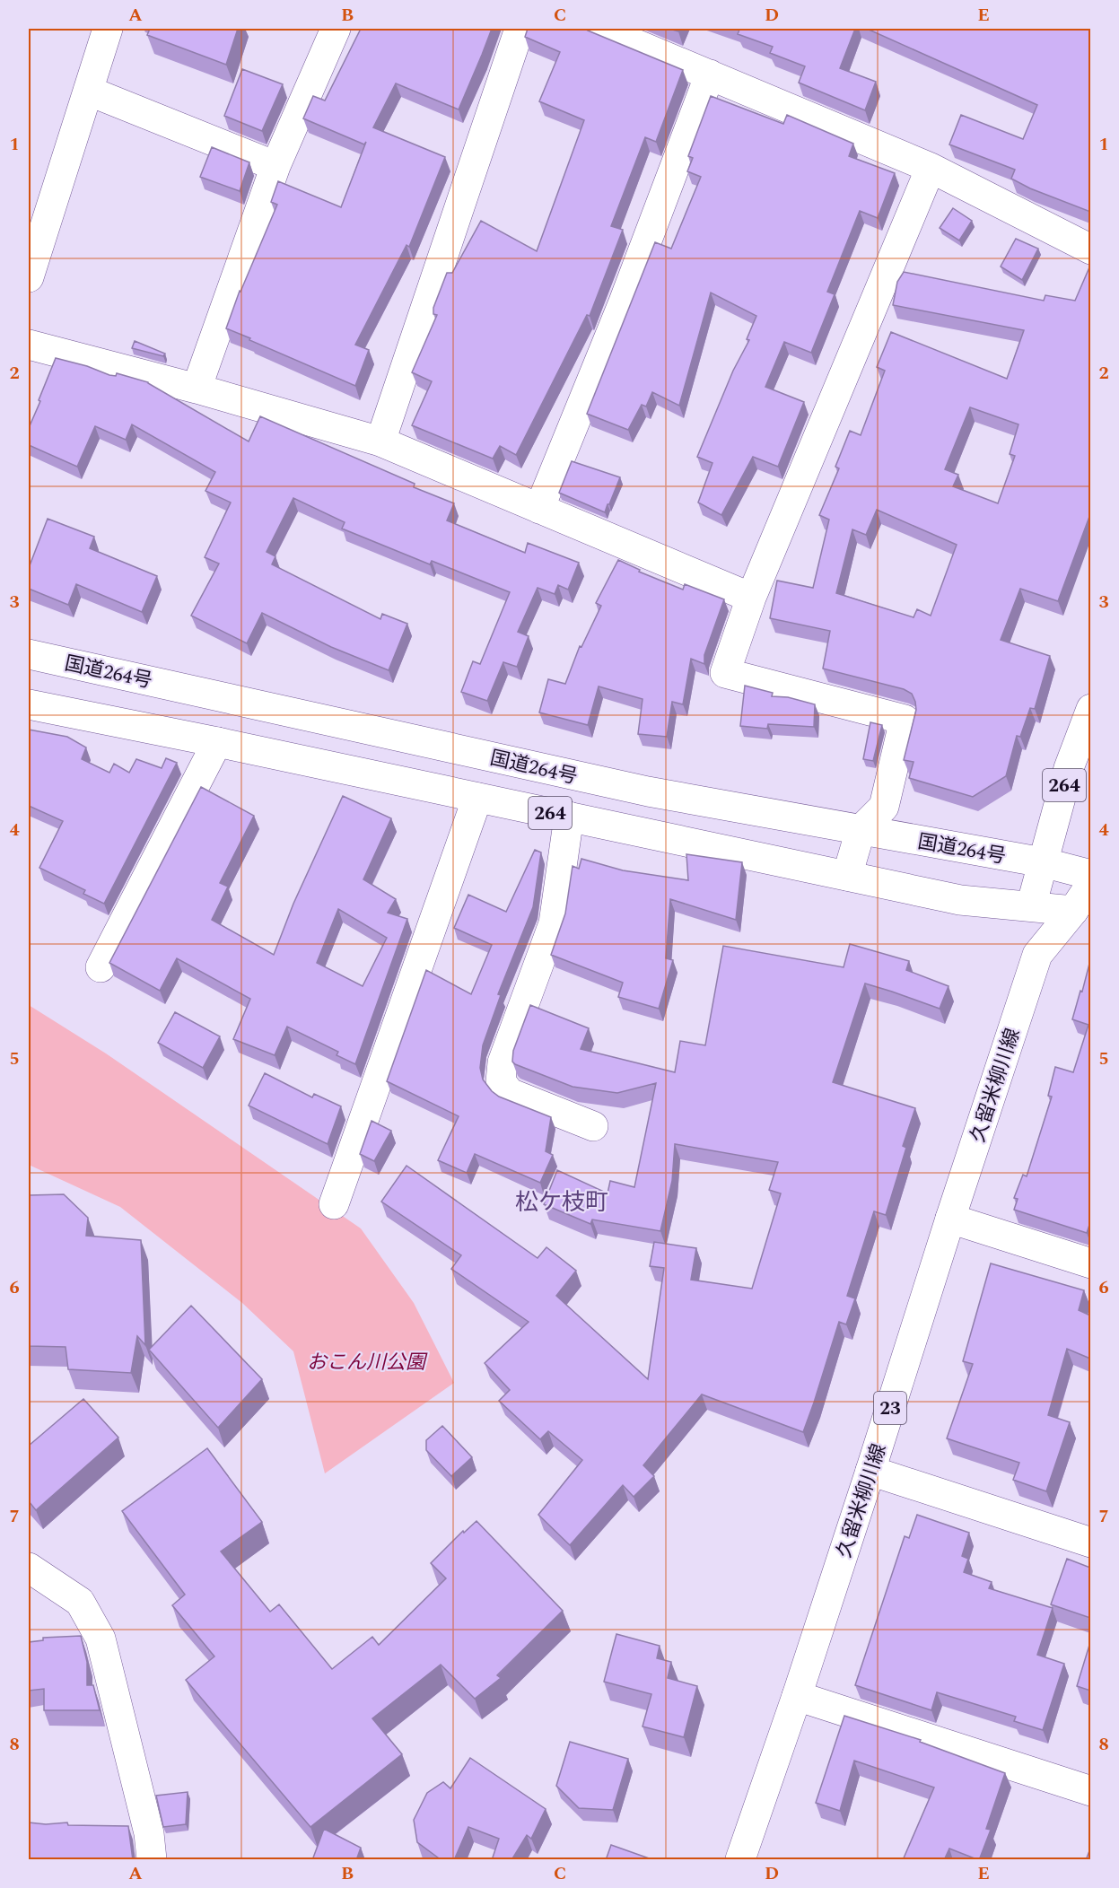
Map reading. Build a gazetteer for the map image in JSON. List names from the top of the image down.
{
  "streets": {
    "main road": [
      "国道264号",
      "264",
      "久留米柳川線",
      "23"
    ]
  },
  "crossings": [
    ["国道264号", "264"],
    ["国道264号", "久留米柳川線"],
    ["264", "久留米柳川線"]
  ],
  "districts": ["松ケ枝町"],
  "parks": ["おこん川公園"],
  "grid": {
    "columns": [
      "A",
      "B",
      "C",
      "D",
      "E"
    ],
    "rows": [
      "1",
      "2",
      "3",
      "4",
      "5",
      "6",
      "7",
      "8"
    ]
  }
}
